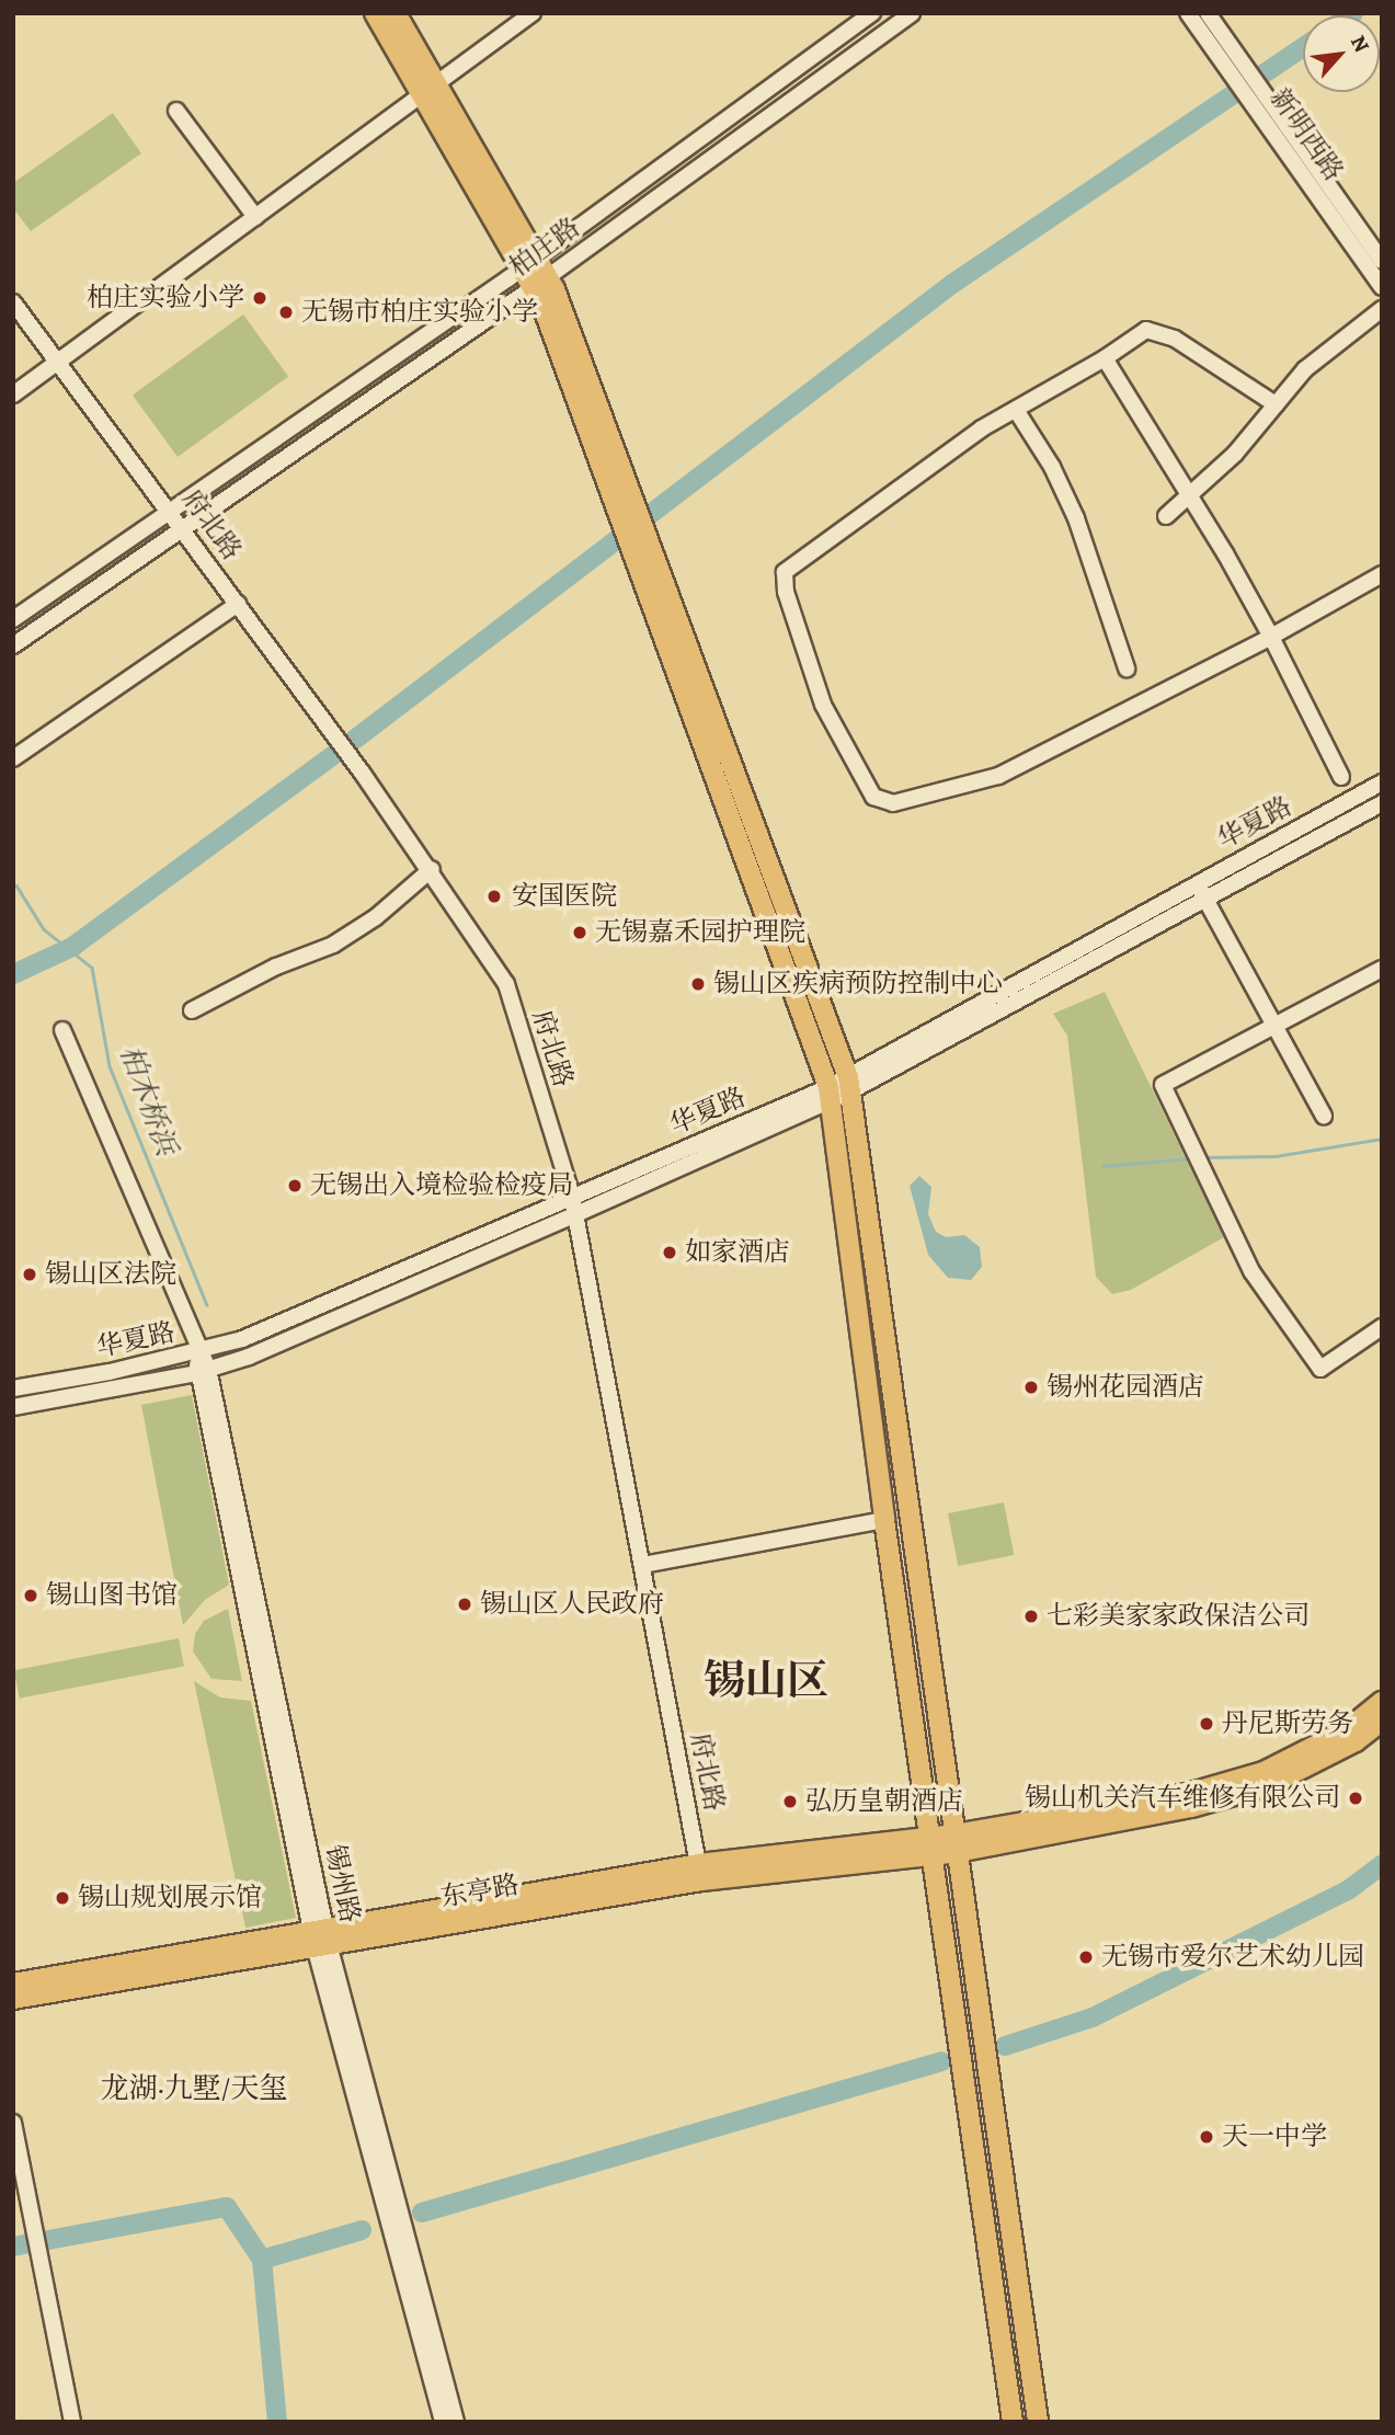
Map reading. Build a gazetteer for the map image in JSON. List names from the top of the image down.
{
  "streets": {
    "main road": ["东亭路"],
    "street": [
      "新明西路",
      "柏庄路",
      "府北路",
      "华夏路",
      "锡州路"
    ]
  },
  "crossings": [
    ["柏庄路", "府北路"],
    ["府北路", "华夏路"],
    ["府北路", "东亭路"],
    ["华夏路", "锡州路"],
    ["锡州路", "东亭路"]
  ],
  "districts": ["锡山区", "龙湖·九墅/天玺"],
  "water": ["柏木桥浜"],
  "places": [
    "柏庄实验小学",
    "无锡市柏庄实验小学",
    "安国医院",
    "无锡嘉禾园护理院",
    "锡山区疾病预防控制中心",
    "无锡出入境检验检疫局",
    "如家酒店",
    "锡山区法院",
    "锡州花园酒店",
    "锡山图书馆",
    "锡山区人民政府",
    "七彩美家家政保洁公司",
    "丹尼斯劳务",
    "锡山机关汽车维修有限公司",
    "弘历皇朝酒店",
    "锡山规划展示馆",
    "无锡市爱尔艺术幼儿园",
    "天一中学"
  ],
  "north": "top right"
}
